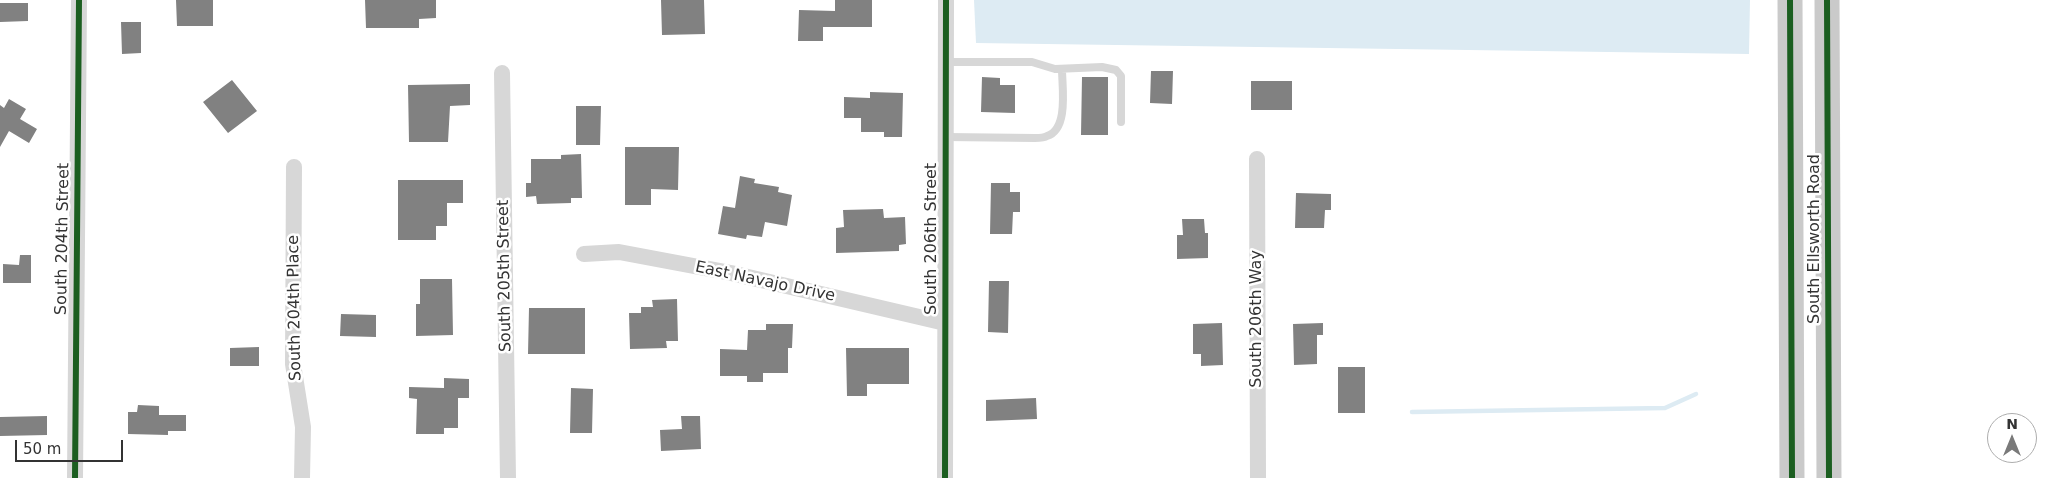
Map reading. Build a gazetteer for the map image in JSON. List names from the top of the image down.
{
  "streets": {
    "main road": ["South Ellsworth Road"],
    "street": [
      "South 204th Street",
      "South 206th Street",
      "South 205th Street",
      "East Navajo Drive",
      "South 204th Place",
      "South 206th Way"
    ]
  },
  "crossings": [
    ["South 206th Street", "East Navajo Drive"]
  ],
  "scale_bar": "50 m",
  "north": "top"
}
